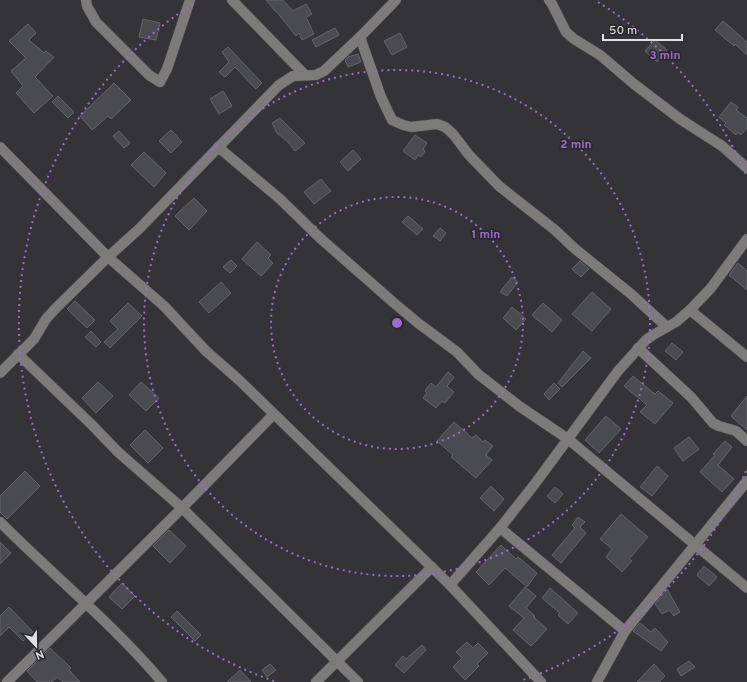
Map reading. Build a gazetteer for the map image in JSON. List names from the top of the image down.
{
  "scale_bar": "50 m",
  "north": "bottom",
  "rings": ["3 min", "2 min", "1 min"]
}
